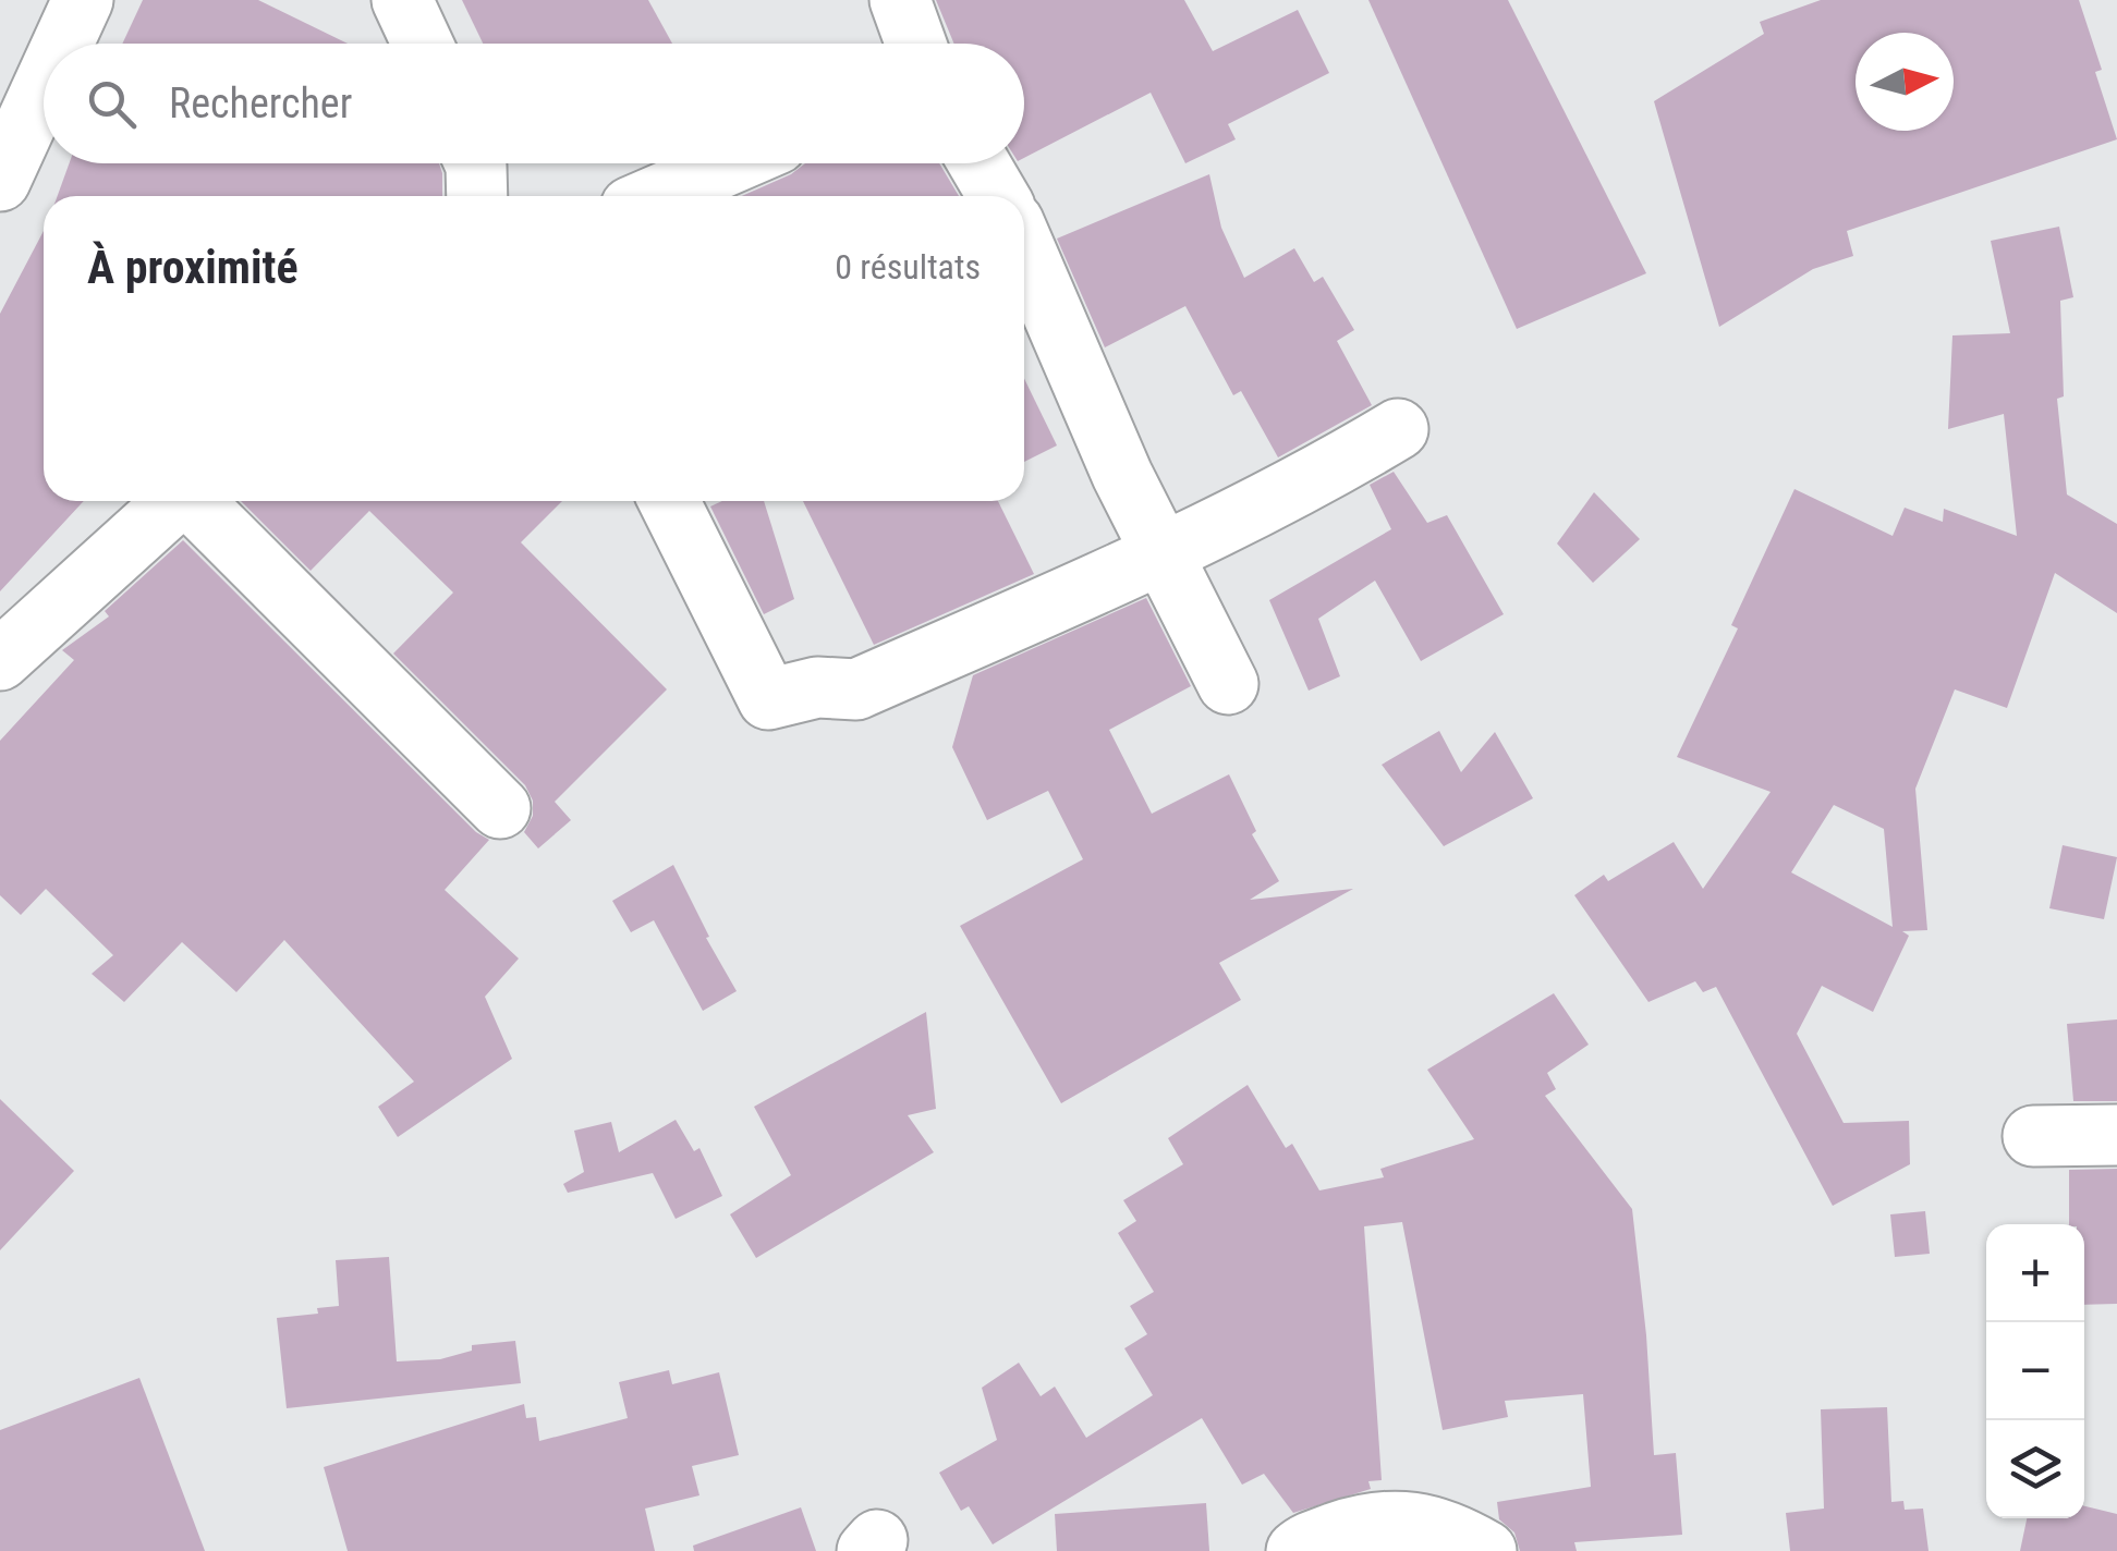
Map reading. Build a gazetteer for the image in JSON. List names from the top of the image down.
{
  "north": "right",
  "page": {
    "search": "Rechercher",
    "heading": ["À proximité", "0 résultats"],
    "map_buttons": ["+", "−"]
  }
}
